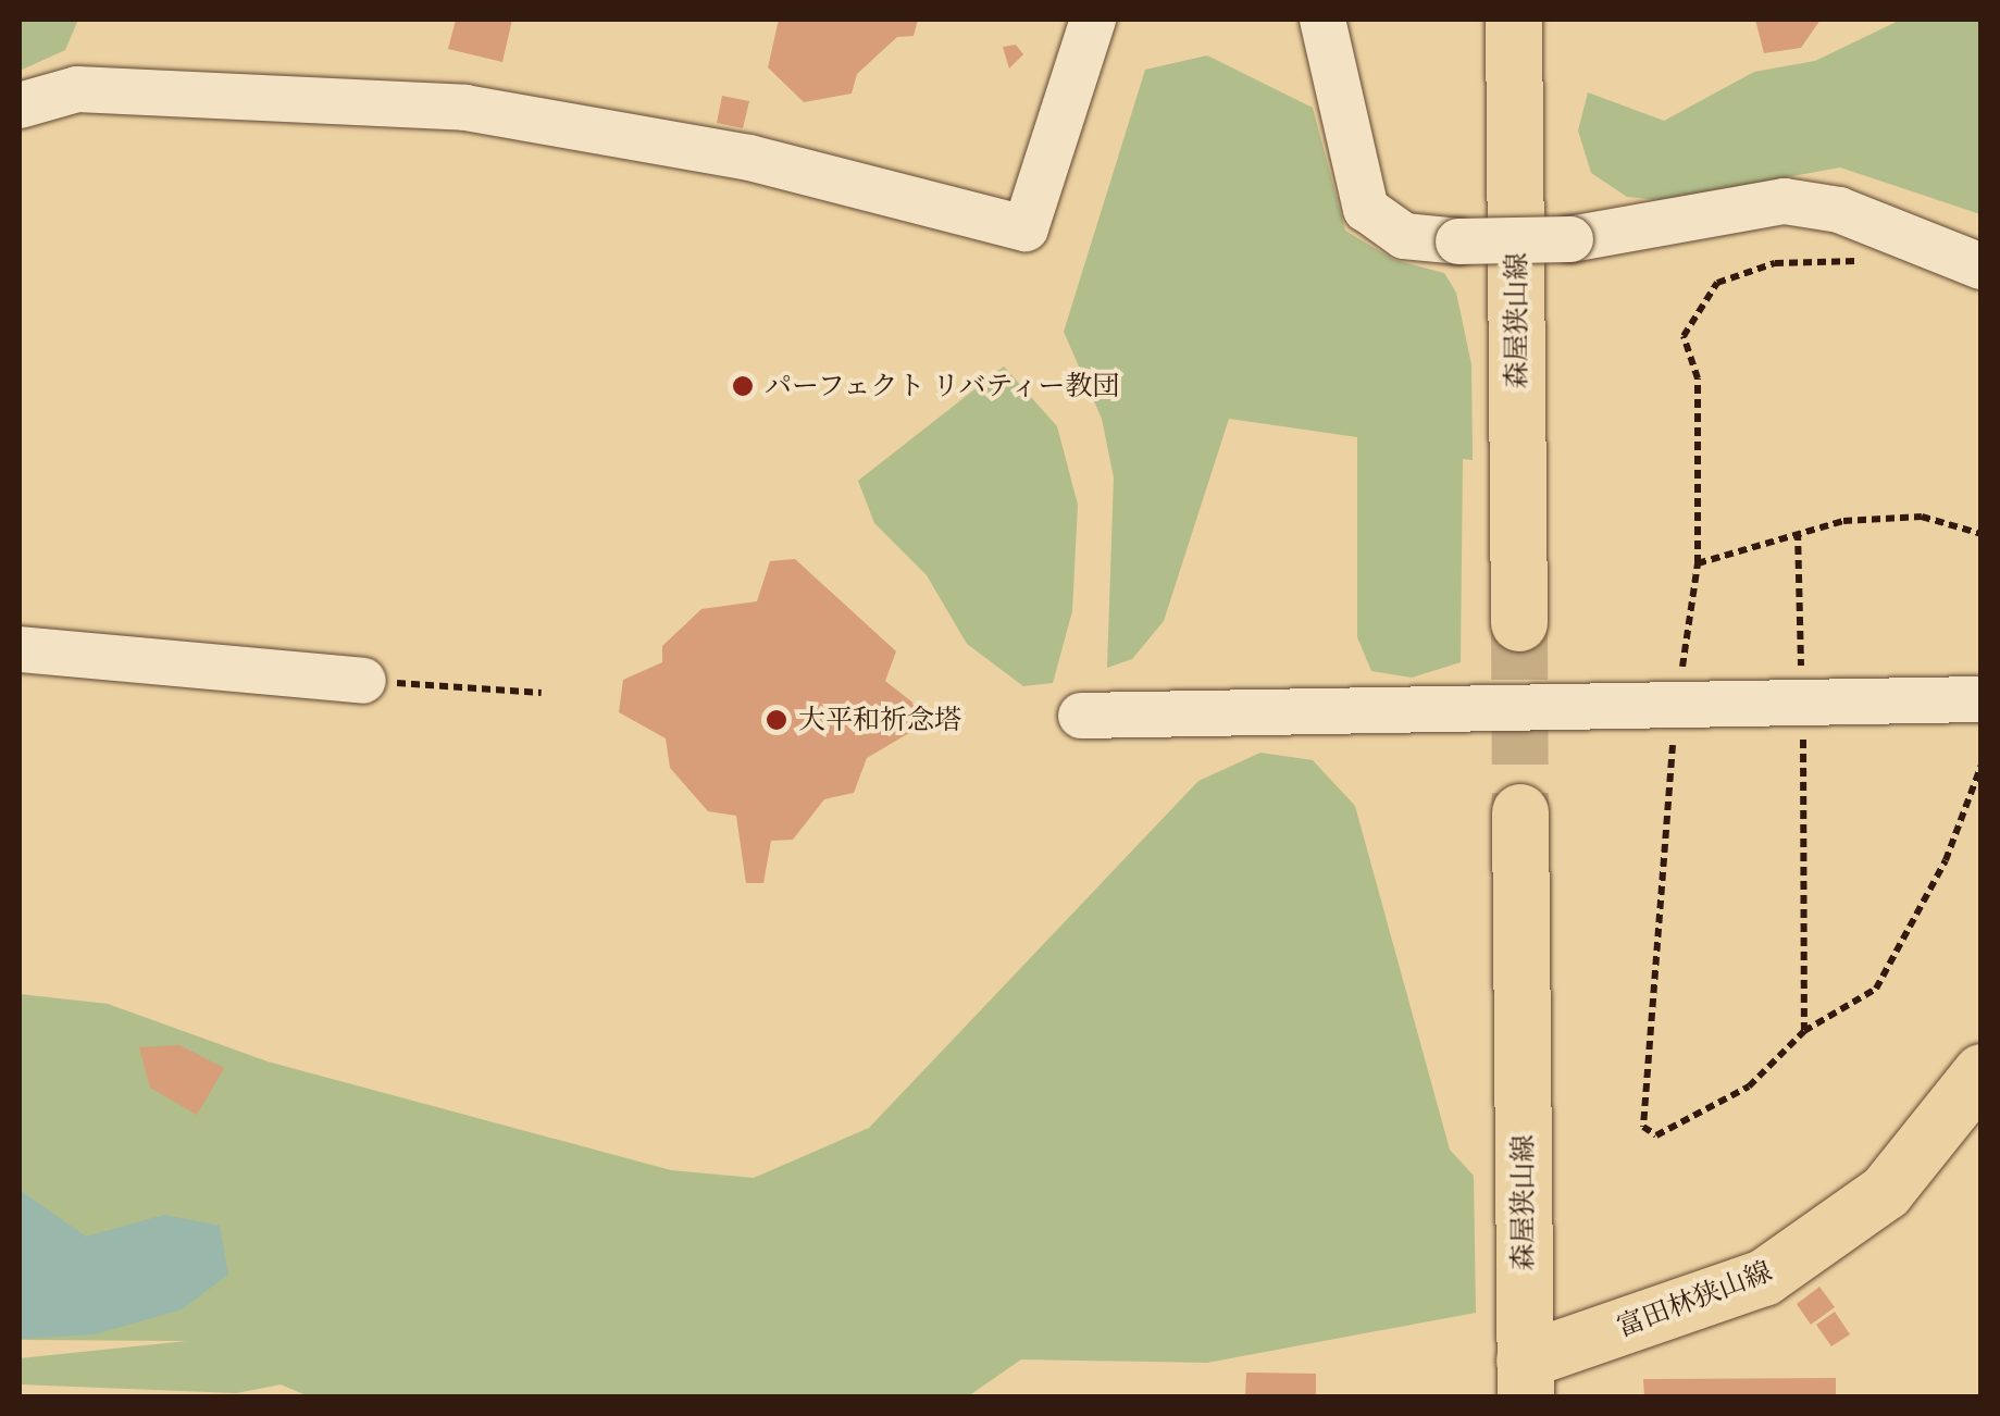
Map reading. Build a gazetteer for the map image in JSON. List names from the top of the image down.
{
  "streets": {
    "main road": ["森屋狭山線", "富田林狭山線"]
  },
  "crossings": [
    ["森屋狭山線", "富田林狭山線"]
  ],
  "places": ["パーフェクト リバティー教団", "大平和祈念塔"]
}
